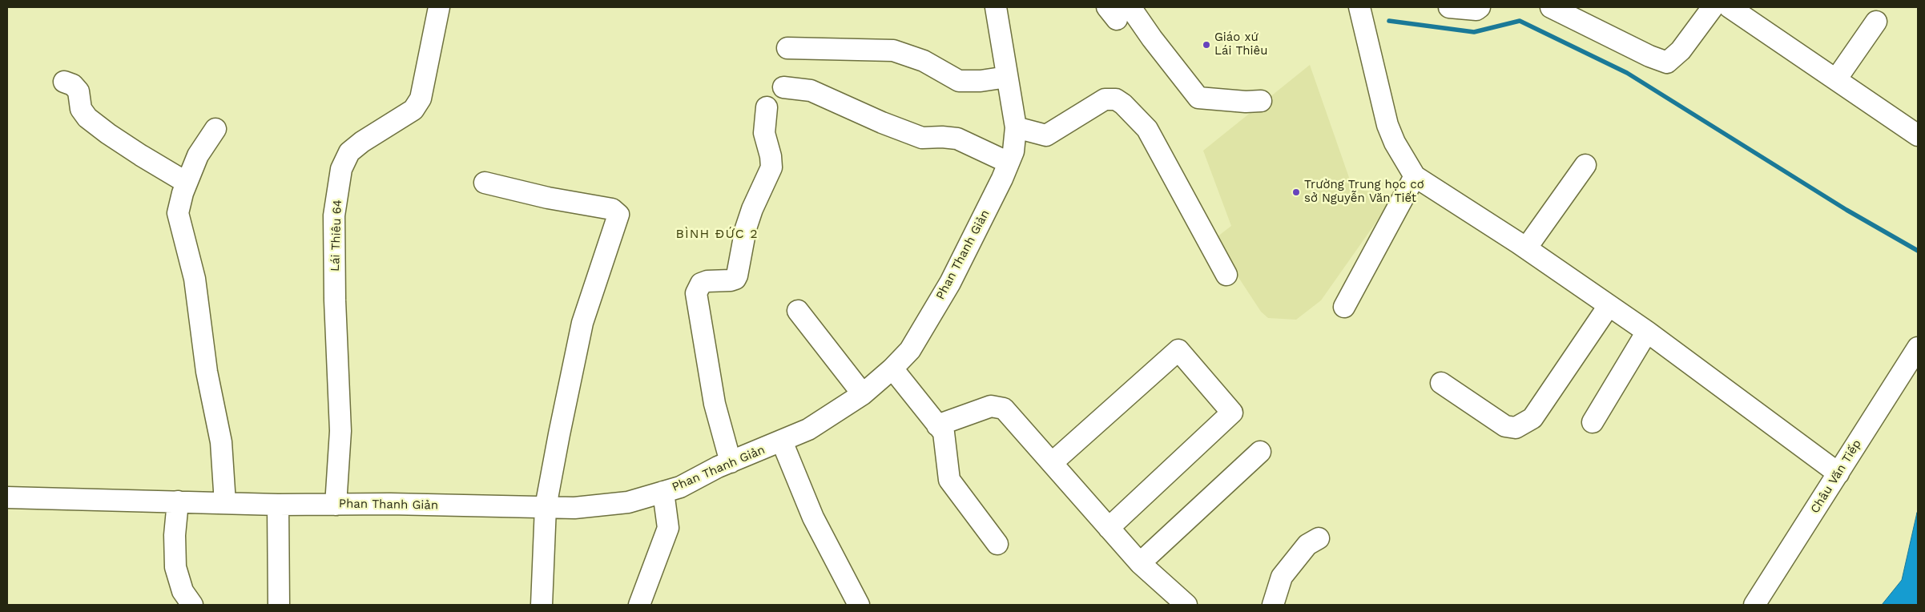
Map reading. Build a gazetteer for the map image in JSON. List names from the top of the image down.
{
  "streets": {
    "street": ["Lái Thiêu 64", "Phan Thanh Giản", "Châu Văn Tiếp"]
  },
  "crossings": [
    ["Lái Thiêu 64", "Phan Thanh Giản"]
  ],
  "districts": ["BÌNH ĐỨC 2"],
  "places": ["Giáo xứ Lái Thiêu", "Trường Trung học cơ sở Nguyễn Văn Tiết"]
}
